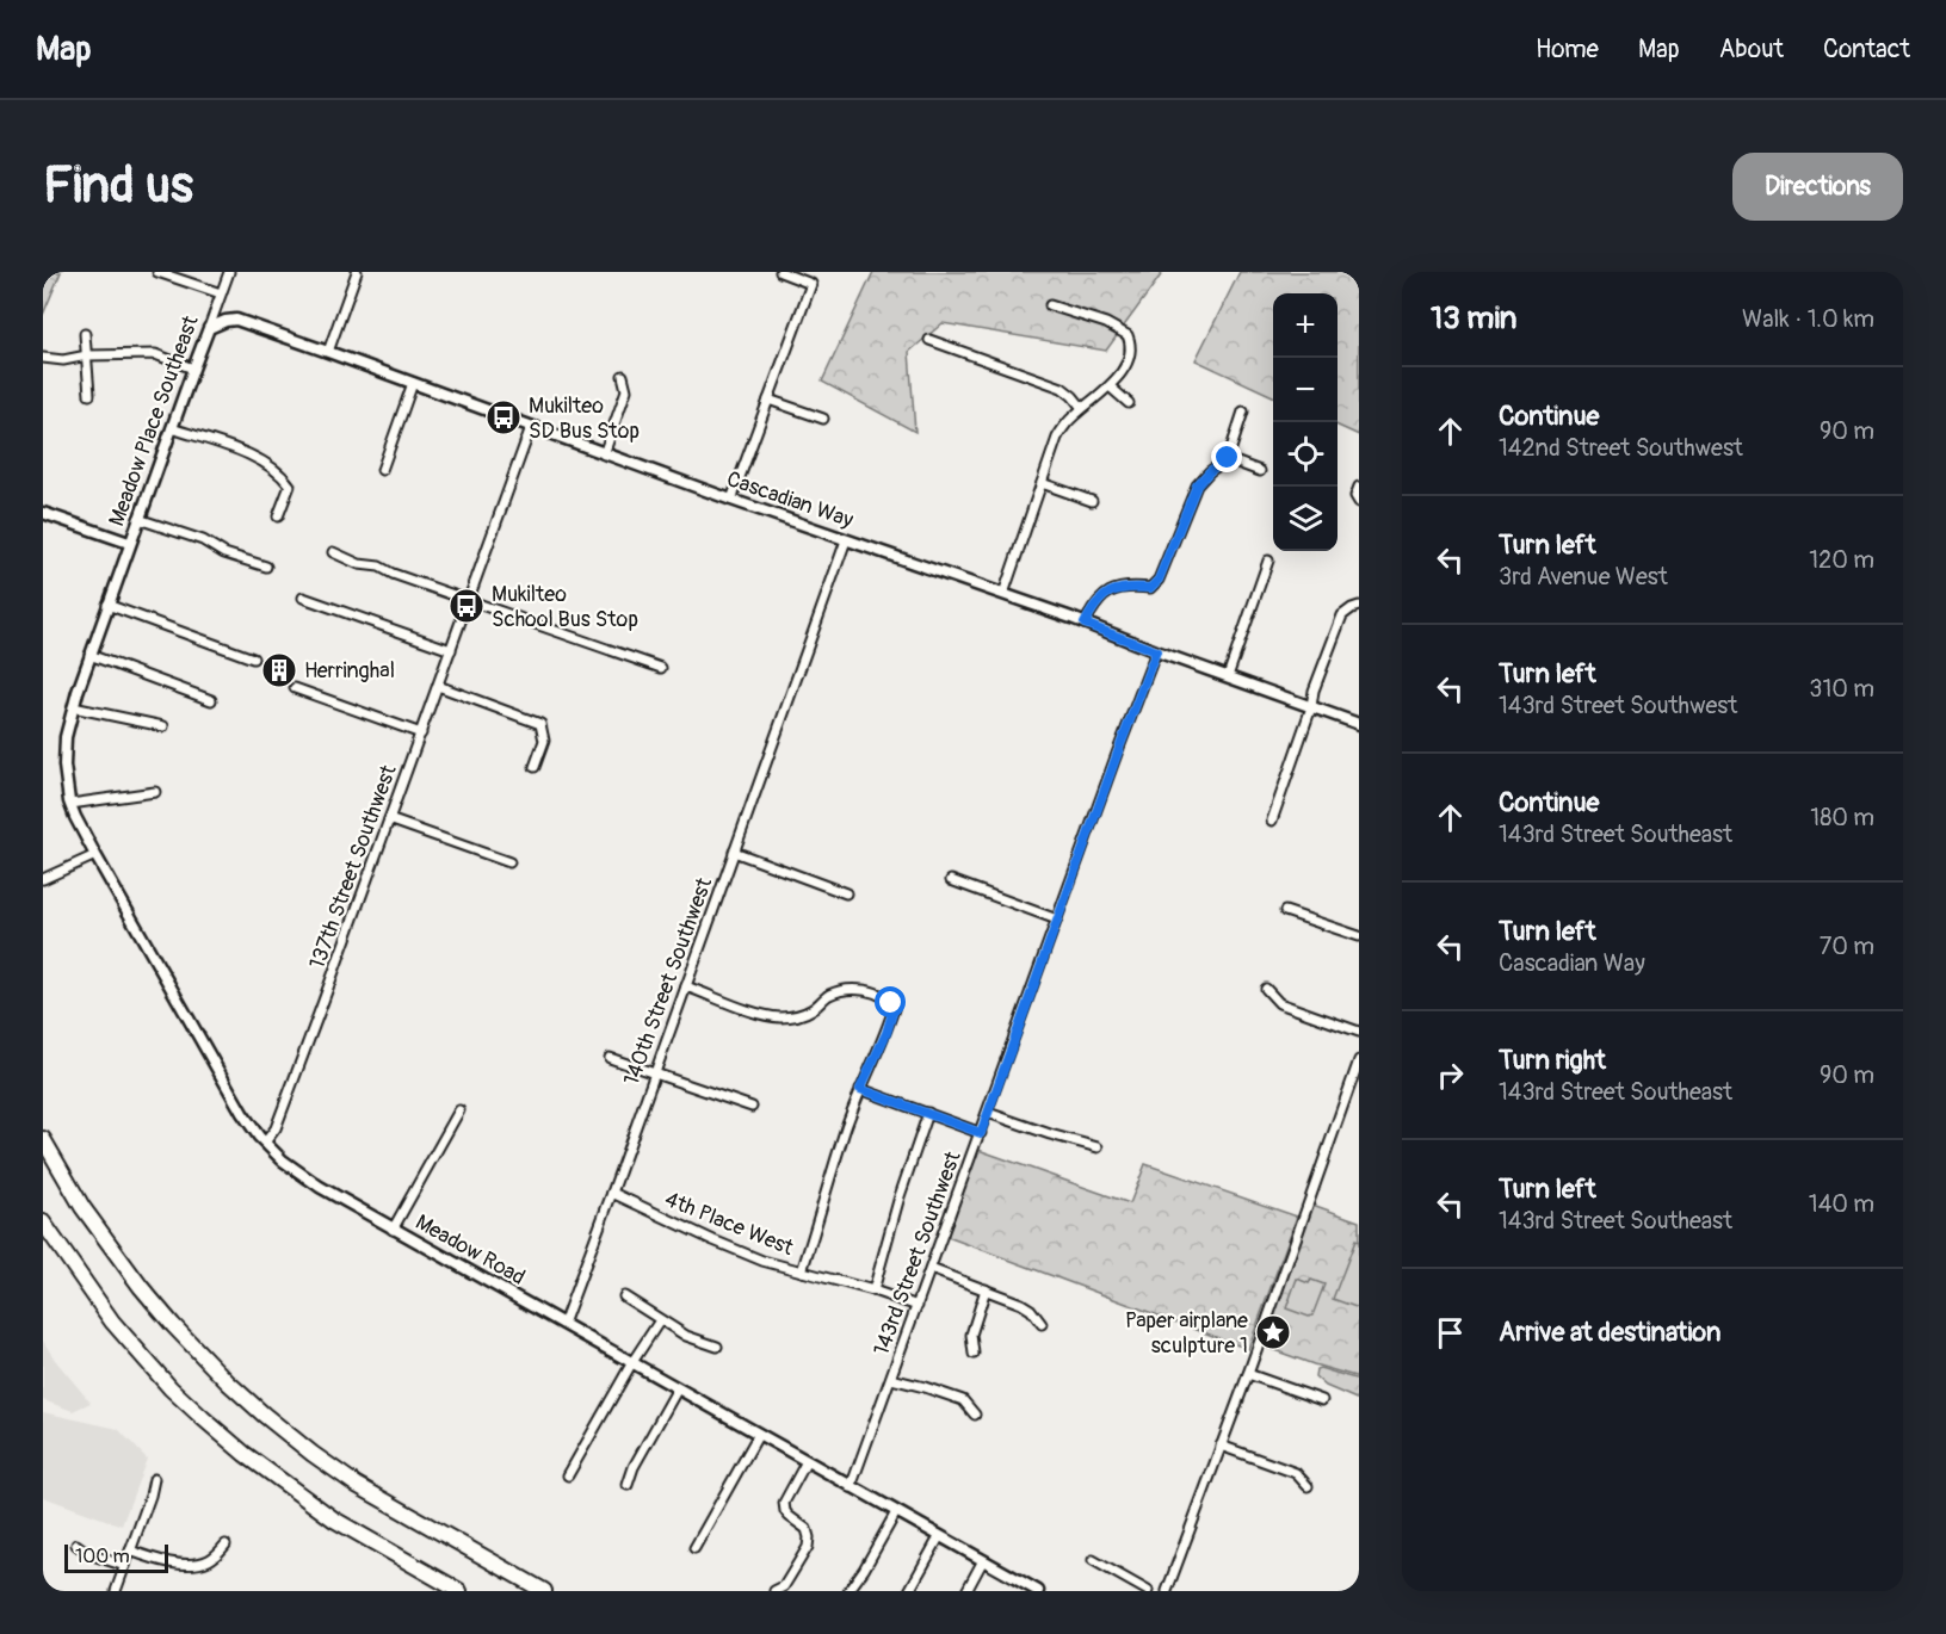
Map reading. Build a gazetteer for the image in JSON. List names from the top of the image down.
{
  "streets": {
    "street": [
      "Meadow Place Southeast",
      "Cascadian Way",
      "137th Street Southwest",
      "140th Street Southwest",
      "4th Place West",
      "Meadow Road",
      "143rd Street Southwest"
    ]
  },
  "crossings": [
    ["Meadow Place Southeast", "Cascadian Way"],
    ["Meadow Place Southeast", "Meadow Road"],
    ["Cascadian Way", "137th Street Southwest"],
    ["Cascadian Way", "140th Street Southwest"],
    ["Cascadian Way", "143rd Street Southwest"],
    ["137th Street Southwest", "Meadow Road"],
    ["140th Street Southwest", "4th Place West"],
    ["140th Street Southwest", "Meadow Road"],
    ["4th Place West", "143rd Street Southwest"],
    ["Meadow Road", "143rd Street Southwest"]
  ],
  "places": {
    "bus stop": ["Mukilteo SD Bus Stop", "Mukilteo School Bus Stop"],
    "building": ["Herringhal"],
    "place": ["Paper airplane sculpture 1"]
  },
  "scale_bar": "100 m",
  "page": {
    "header": "Map",
    "nav": [
      "Home",
      "Map",
      "About",
      "Contact"
    ],
    "buttons": "Directions",
    "title": "Find us",
    "heading": ["13 min", "Walk · 1.0 km"],
    "map_buttons": ["+", "−"],
    "list": [
      ["Continue", "142nd Street Southwest", "90 m"],
      ["Turn left", "3rd Avenue West", "120 m"],
      ["Turn left", "143rd Street Southwest", "310 m"],
      ["Continue", "143rd Street Southeast", "180 m"],
      ["Turn left", "Cascadian Way", "70 m"],
      ["Turn right", "143rd Street Southeast", "90 m"],
      ["Turn left", "143rd Street Southeast", "140 m"],
      "Arrive at destination"
    ],
    "scale": "100 m"
  }
}
